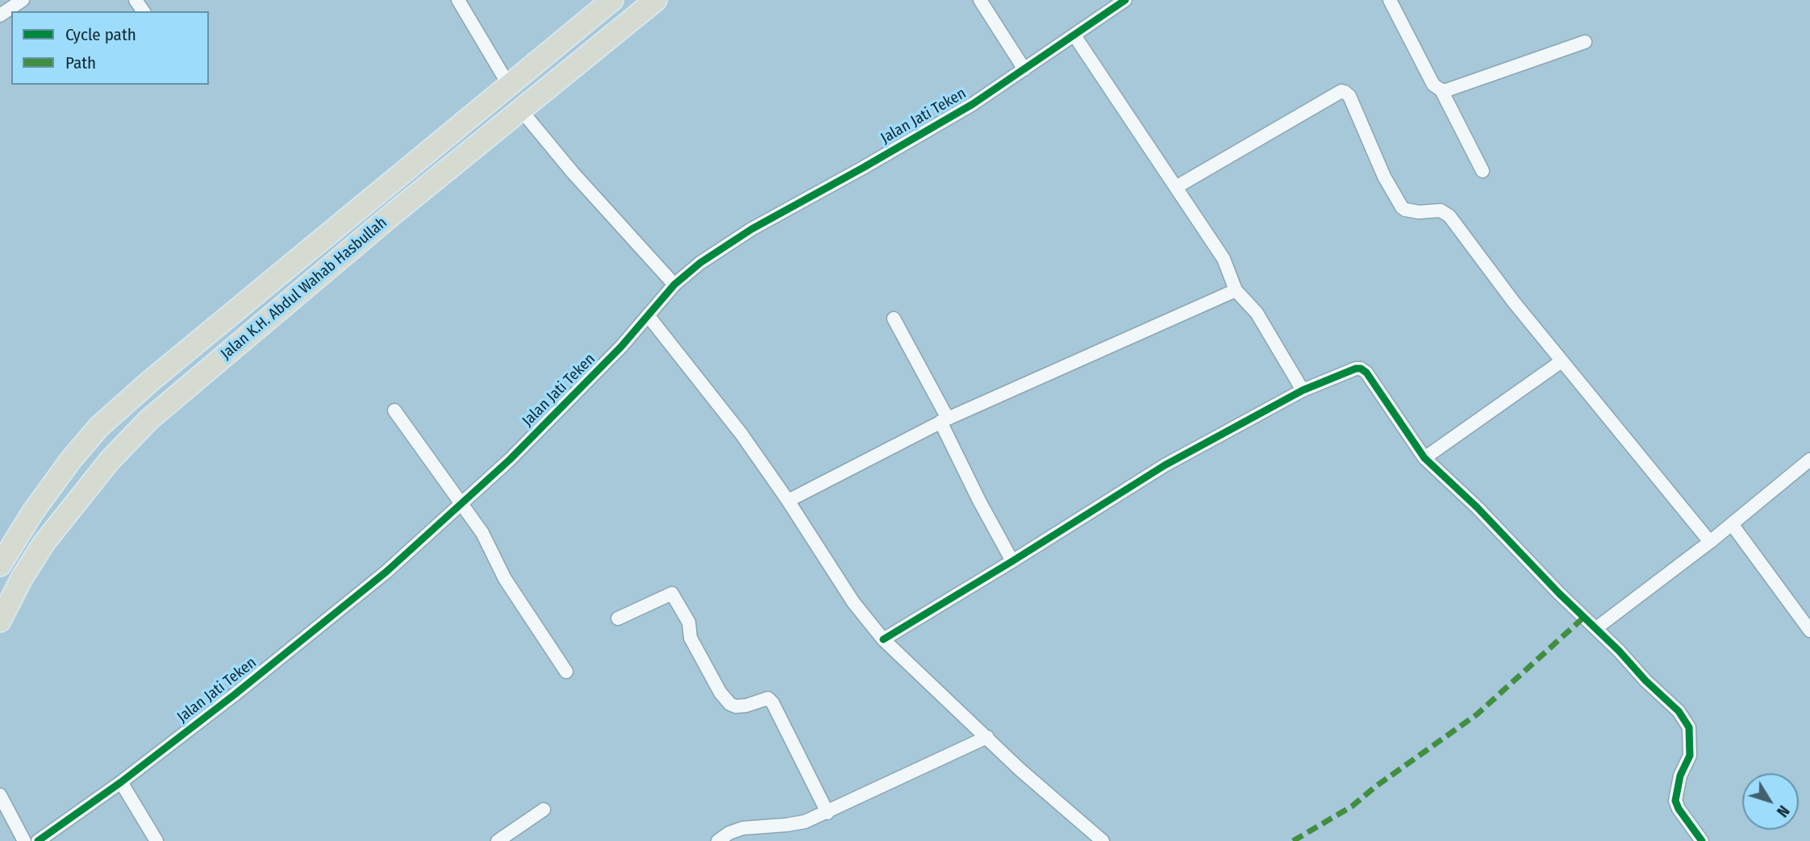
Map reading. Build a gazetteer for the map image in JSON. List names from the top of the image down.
{
  "streets": {
    "highway": ["Jalan K.H. Abdul Wahab Hasbullah"],
    "street": ["Jalan Jati Teken"]
  },
  "legend": ["Cycle path", "Path"],
  "north": "bottom right"
}
